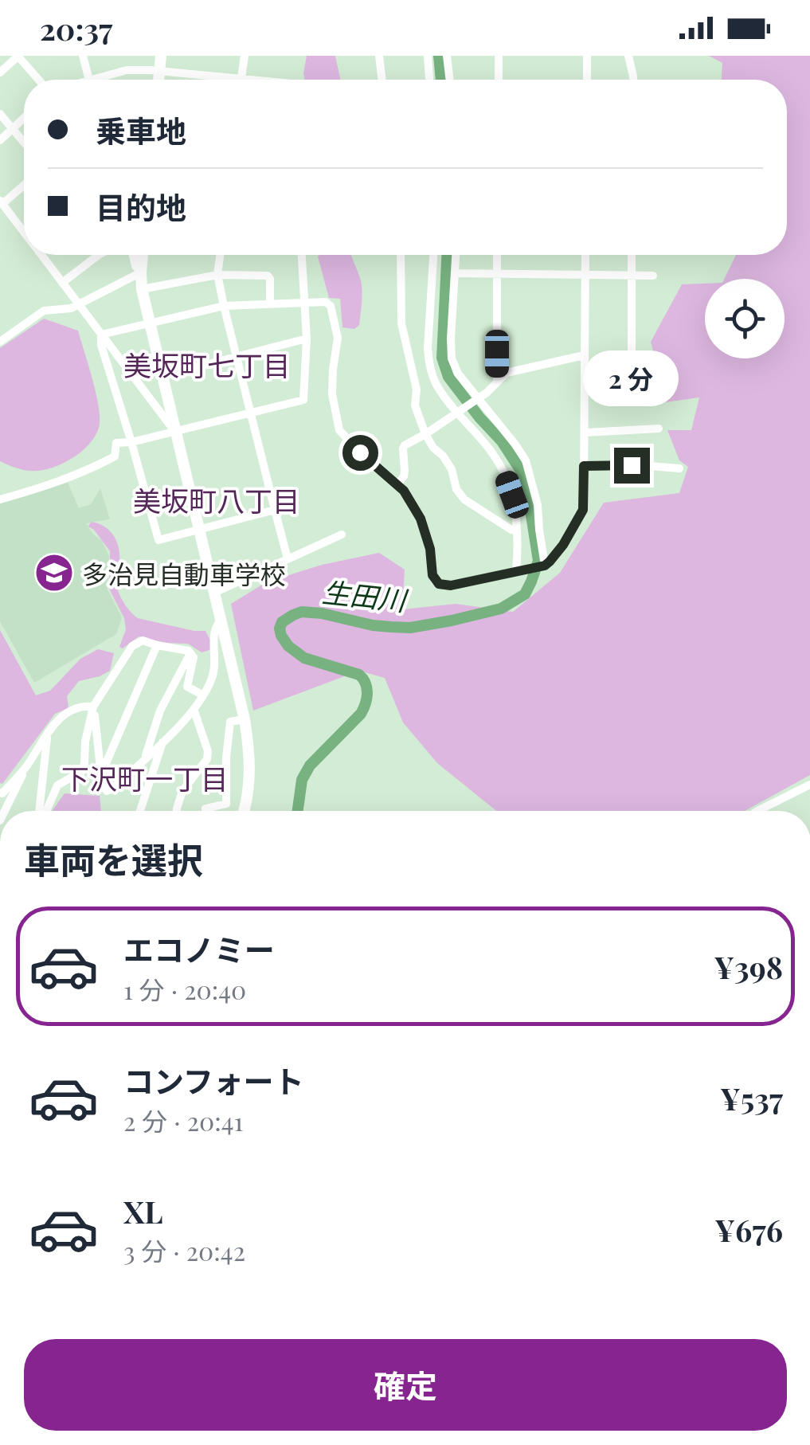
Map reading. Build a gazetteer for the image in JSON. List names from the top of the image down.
{
  "districts": ["美坂町七丁目", "美坂町八丁目", "下沢町一丁目"],
  "water": ["生田川"],
  "places": {
    "school or university": ["多治見自動車学校"]
  },
  "page": {
    "status": "20:37",
    "banner": ["乗車地", "目的地"],
    "bubble": "2 分",
    "heading": "車両を選択",
    "list": [
      {
        "name": "エコノミー",
        "note": "1 分 · 20:40",
        "value": "¥398"
      },
      {
        "name": "コンフォート",
        "note": "2 分 · 20:41",
        "value": "¥537"
      },
      {
        "name": "XL",
        "note": "3 分 · 20:42",
        "value": "¥676"
      }
    ],
    "buttons": "確定"
  }
}
